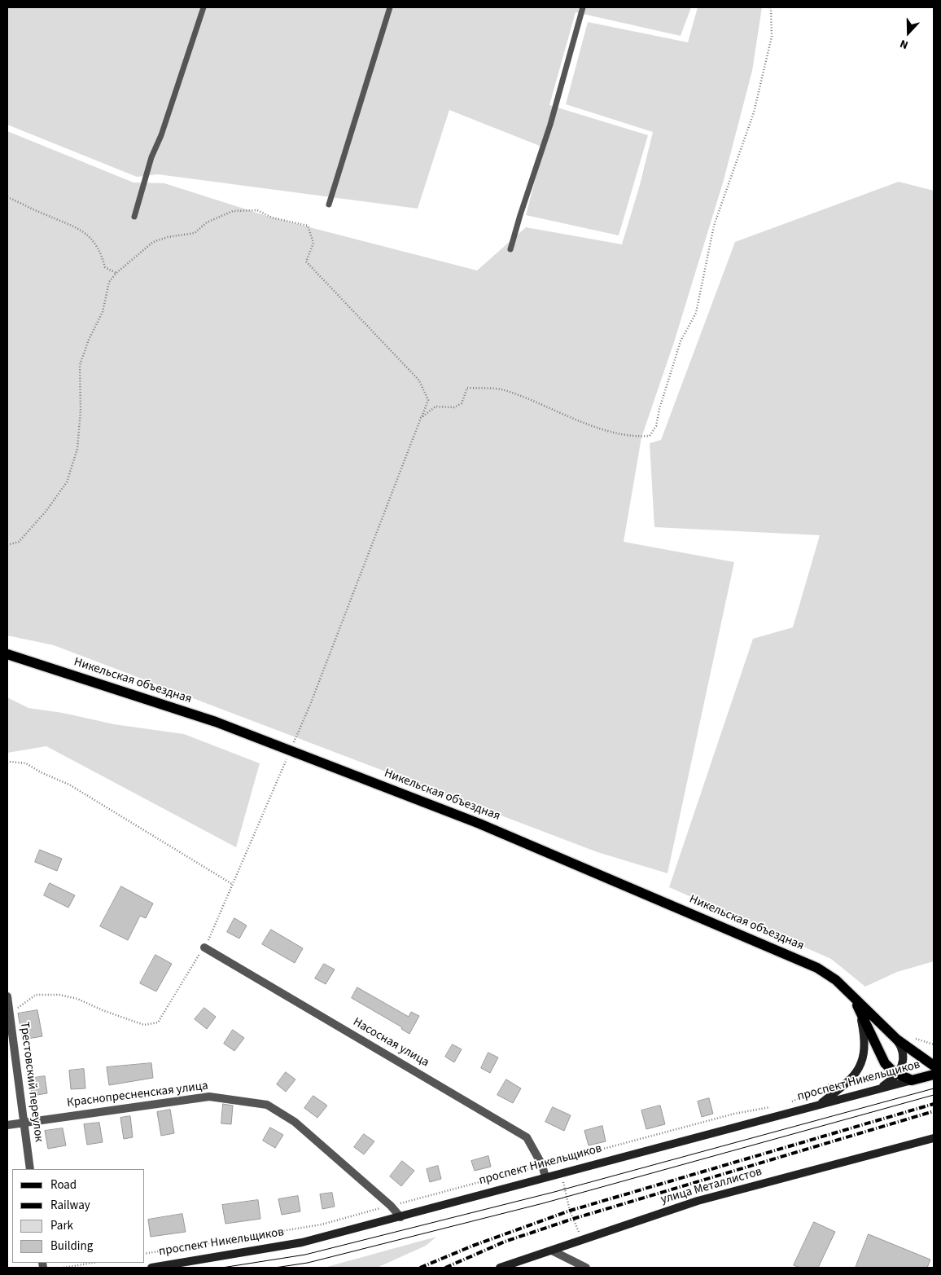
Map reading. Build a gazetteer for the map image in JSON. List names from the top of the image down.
{
  "streets": {
    "main road": ["Никельская объездная", "проспект Никельщиков", "улица Металлистов"],
    "street": ["Насосная улица", "Трестовский переулок", "Краснопресненская улица"]
  },
  "crossings": [
    ["Насосная улица", "проспект Никельщиков"],
    ["проспект Никельщиков", "Краснопресненская улица"],
    ["Трестовский переулок", "Краснопресненская улица"]
  ],
  "legend": [
    "Road",
    "Railway",
    "Park",
    "Building"
  ],
  "north": "bottom"
}
